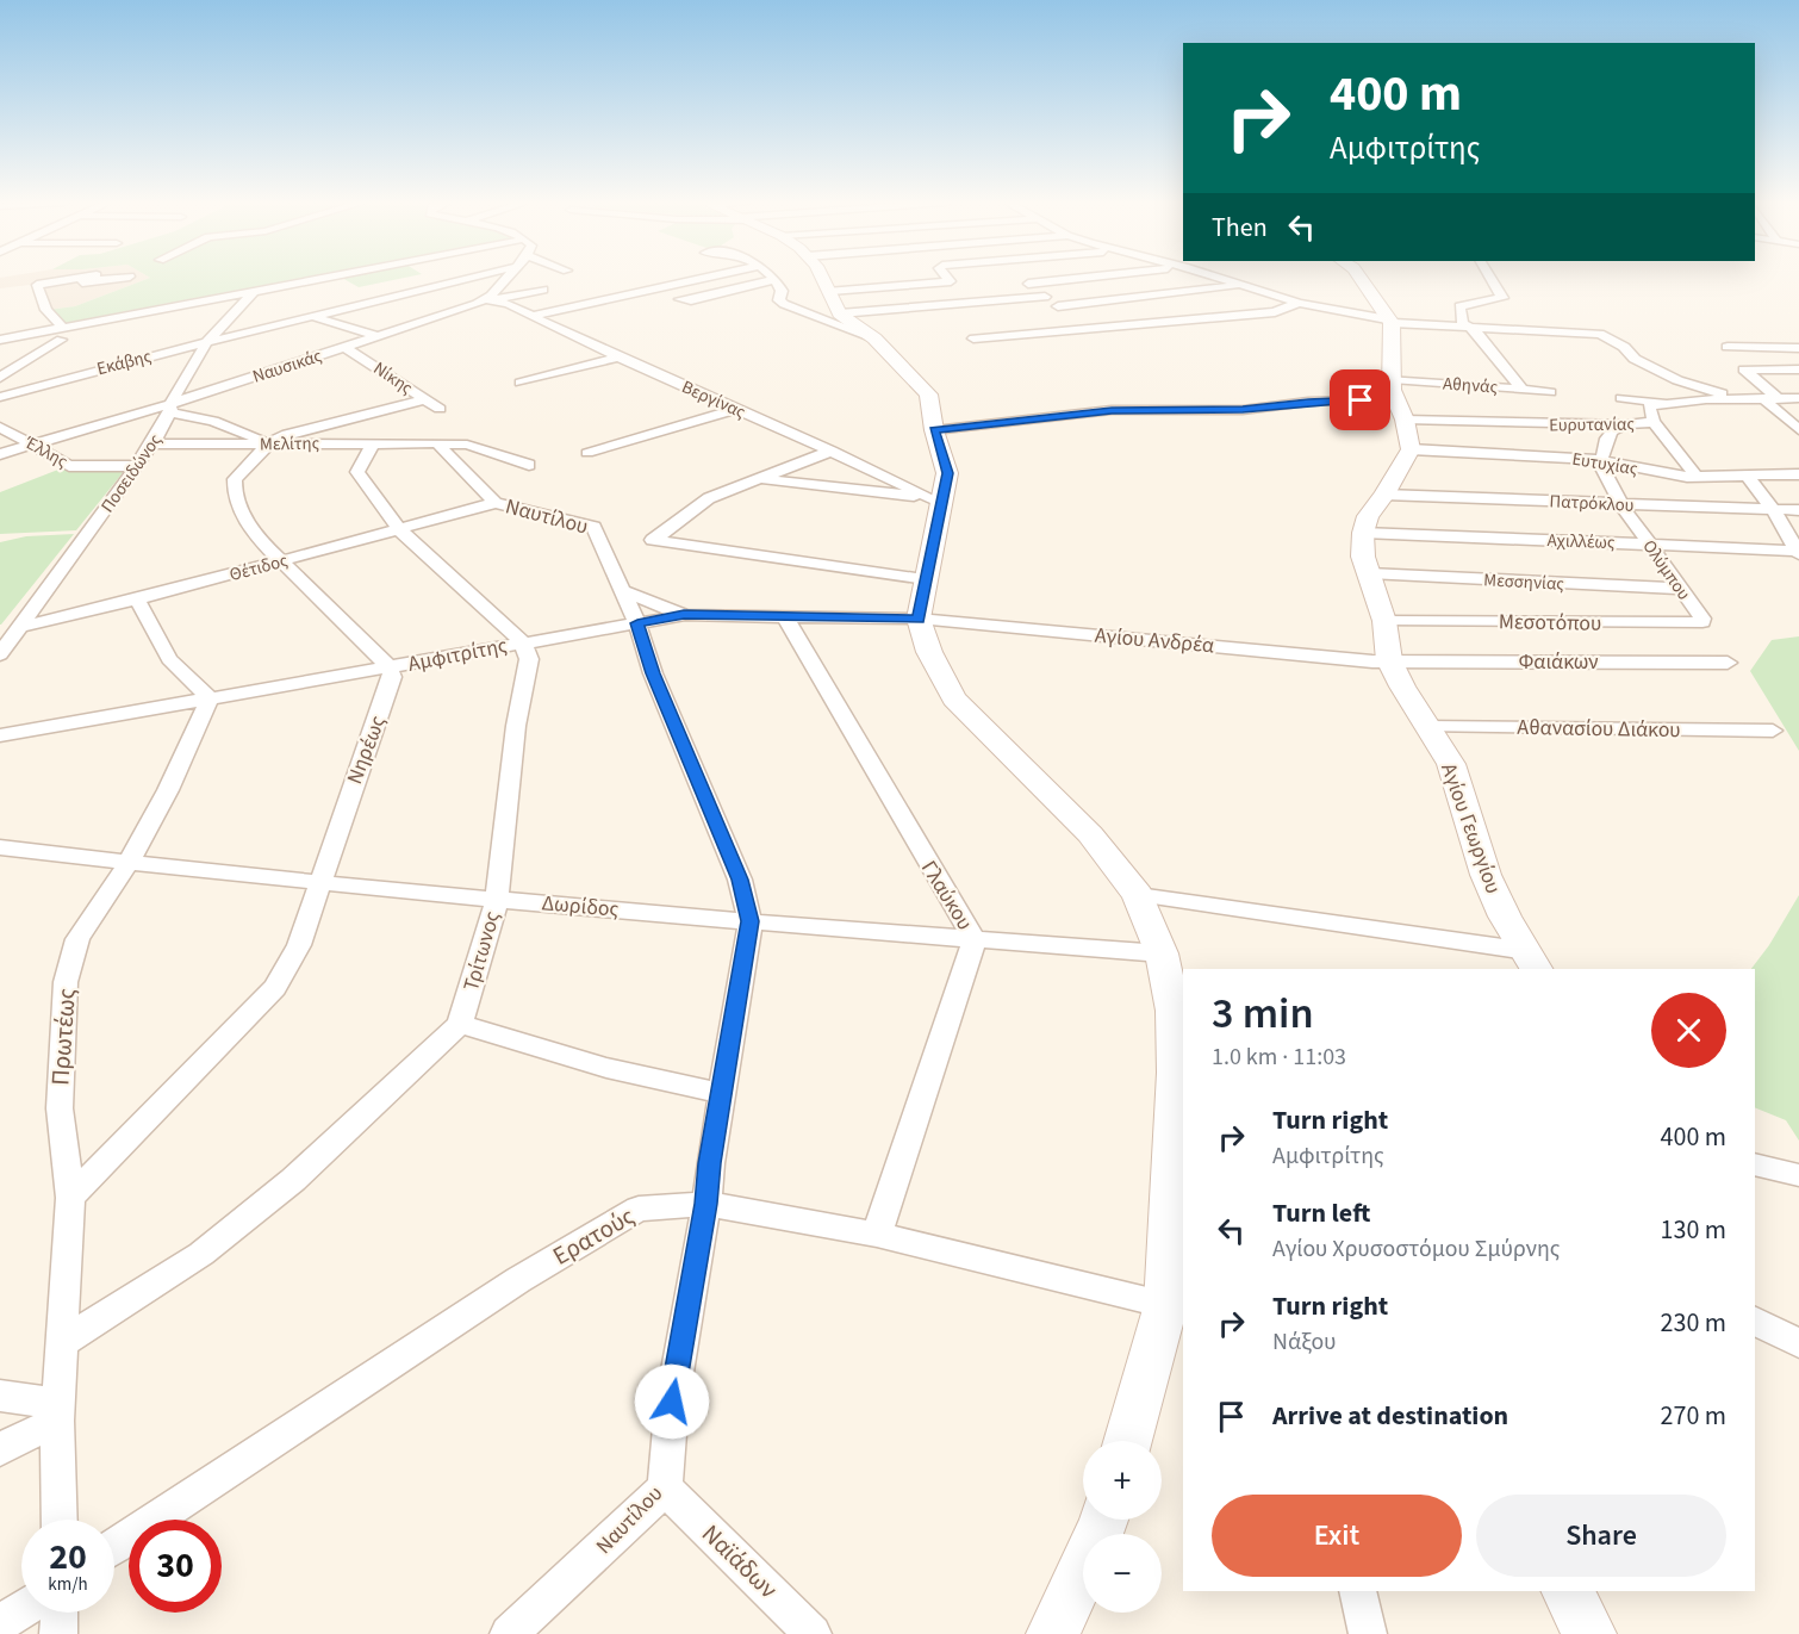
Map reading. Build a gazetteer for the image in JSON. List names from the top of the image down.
{
  "streets": {
    "main road": ["Αγίου Γεωργίου"],
    "street": [
      "Εκάβης",
      "Ναυσικάς",
      "Νίκης",
      "Αθηνάς",
      "Βεργίνας",
      "Ευρυτανίας",
      "Μελίτης",
      "Έλλης",
      "Ευτυχίας",
      "Ποσειδώνος",
      "Πατρόκλου",
      "Ναυτίλου",
      "Αχιλλέως",
      "Θέτιδος",
      "Ολύμπου",
      "Μεσσηνίας",
      "Μεσοτόπου",
      "Αγίου Ανδρέα",
      "Αμφιτρίτης",
      "Φαιάκων",
      "Αθανασίου Διάκου",
      "Νηρέως",
      "Γλαύκου",
      "Δωρίδος",
      "Τρίτωνος",
      "Πρωτέως",
      "Ερατούς",
      "Ναϊάδων"
    ]
  },
  "crossings": [
    ["Εκάβης", "Ποσειδώνος"],
    ["Ναυσικάς", "Νίκης"],
    ["Ναυσικάς", "Βεργίνας"],
    ["Ναυσικάς", "Έλλης"],
    ["Ναυσικάς", "Ποσειδώνος"],
    ["Αθηνάς", "Ευρυτανίας"],
    ["Μελίτης", "Ποσειδώνος"],
    ["Μελίτης", "Ναυτίλου"],
    ["Έλλης", "Ποσειδώνος"],
    ["Ευτυχίας", "Ολύμπου"],
    ["Ποσειδώνος", "Θέτιδος"],
    ["Πατρόκλου", "Ολύμπου"],
    ["Ναυτίλου", "Θέτιδος"],
    ["Ναυτίλου", "Αμφιτρίτης"],
    ["Ναυτίλου", "Δωρίδος"],
    ["Ναυτίλου", "Ερατούς"],
    ["Ναυτίλου", "Ναϊάδων"],
    ["Αχιλλέως", "Ολύμπου"],
    ["Αχιλλέως", "Αγίου Γεωργίου"],
    ["Ολύμπου", "Μεσσηνίας"],
    ["Ολύμπου", "Μεσοτόπου"],
    ["Μεσσηνίας", "Αγίου Γεωργίου"],
    ["Μεσοτόπου", "Αγίου Γεωργίου"],
    ["Αγίου Ανδρέα", "Αμφιτρίτης"],
    ["Αγίου Ανδρέα", "Φαιάκων"],
    ["Αγίου Ανδρέα", "Αγίου Γεωργίου"],
    ["Αμφιτρίτης", "Νηρέως"],
    ["Αμφιτρίτης", "Γλαύκου"],
    ["Αμφιτρίτης", "Τρίτωνος"],
    ["Αμφιτρίτης", "Πρωτέως"],
    ["Φαιάκων", "Αγίου Γεωργίου"],
    ["Αθανασίου Διάκου", "Αγίου Γεωργίου"],
    ["Νηρέως", "Δωρίδος"],
    ["Νηρέως", "Πρωτέως"],
    ["Γλαύκου", "Δωρίδος"],
    ["Γλαύκου", "Ερατούς"],
    ["Δωρίδος", "Τρίτωνος"],
    ["Δωρίδος", "Πρωτέως"],
    ["Τρίτωνος", "Πρωτέως"]
  ],
  "page": {
    "turn": ["400 m", "Αμφιτρίτης"],
    "then": "Then",
    "heading": ["3 min", "1.0 km · 11:03"],
    "list": [
      {
        "name": "Turn right",
        "note": "Αμφιτρίτης",
        "value": "400 m"
      },
      {
        "name": "Turn left",
        "note": "Αγίου Χρυσοστόμου Σμύρνης",
        "value": "130 m"
      },
      {
        "name": "Turn right",
        "note": "Νάξου",
        "value": "230 m"
      },
      {
        "name": "Arrive at destination",
        "value": "270 m"
      }
    ],
    "map_buttons": ["+", "−"],
    "buttons": ["Exit", "Share"],
    "speed": "20 km/h",
    "limit": "30"
  }
}
